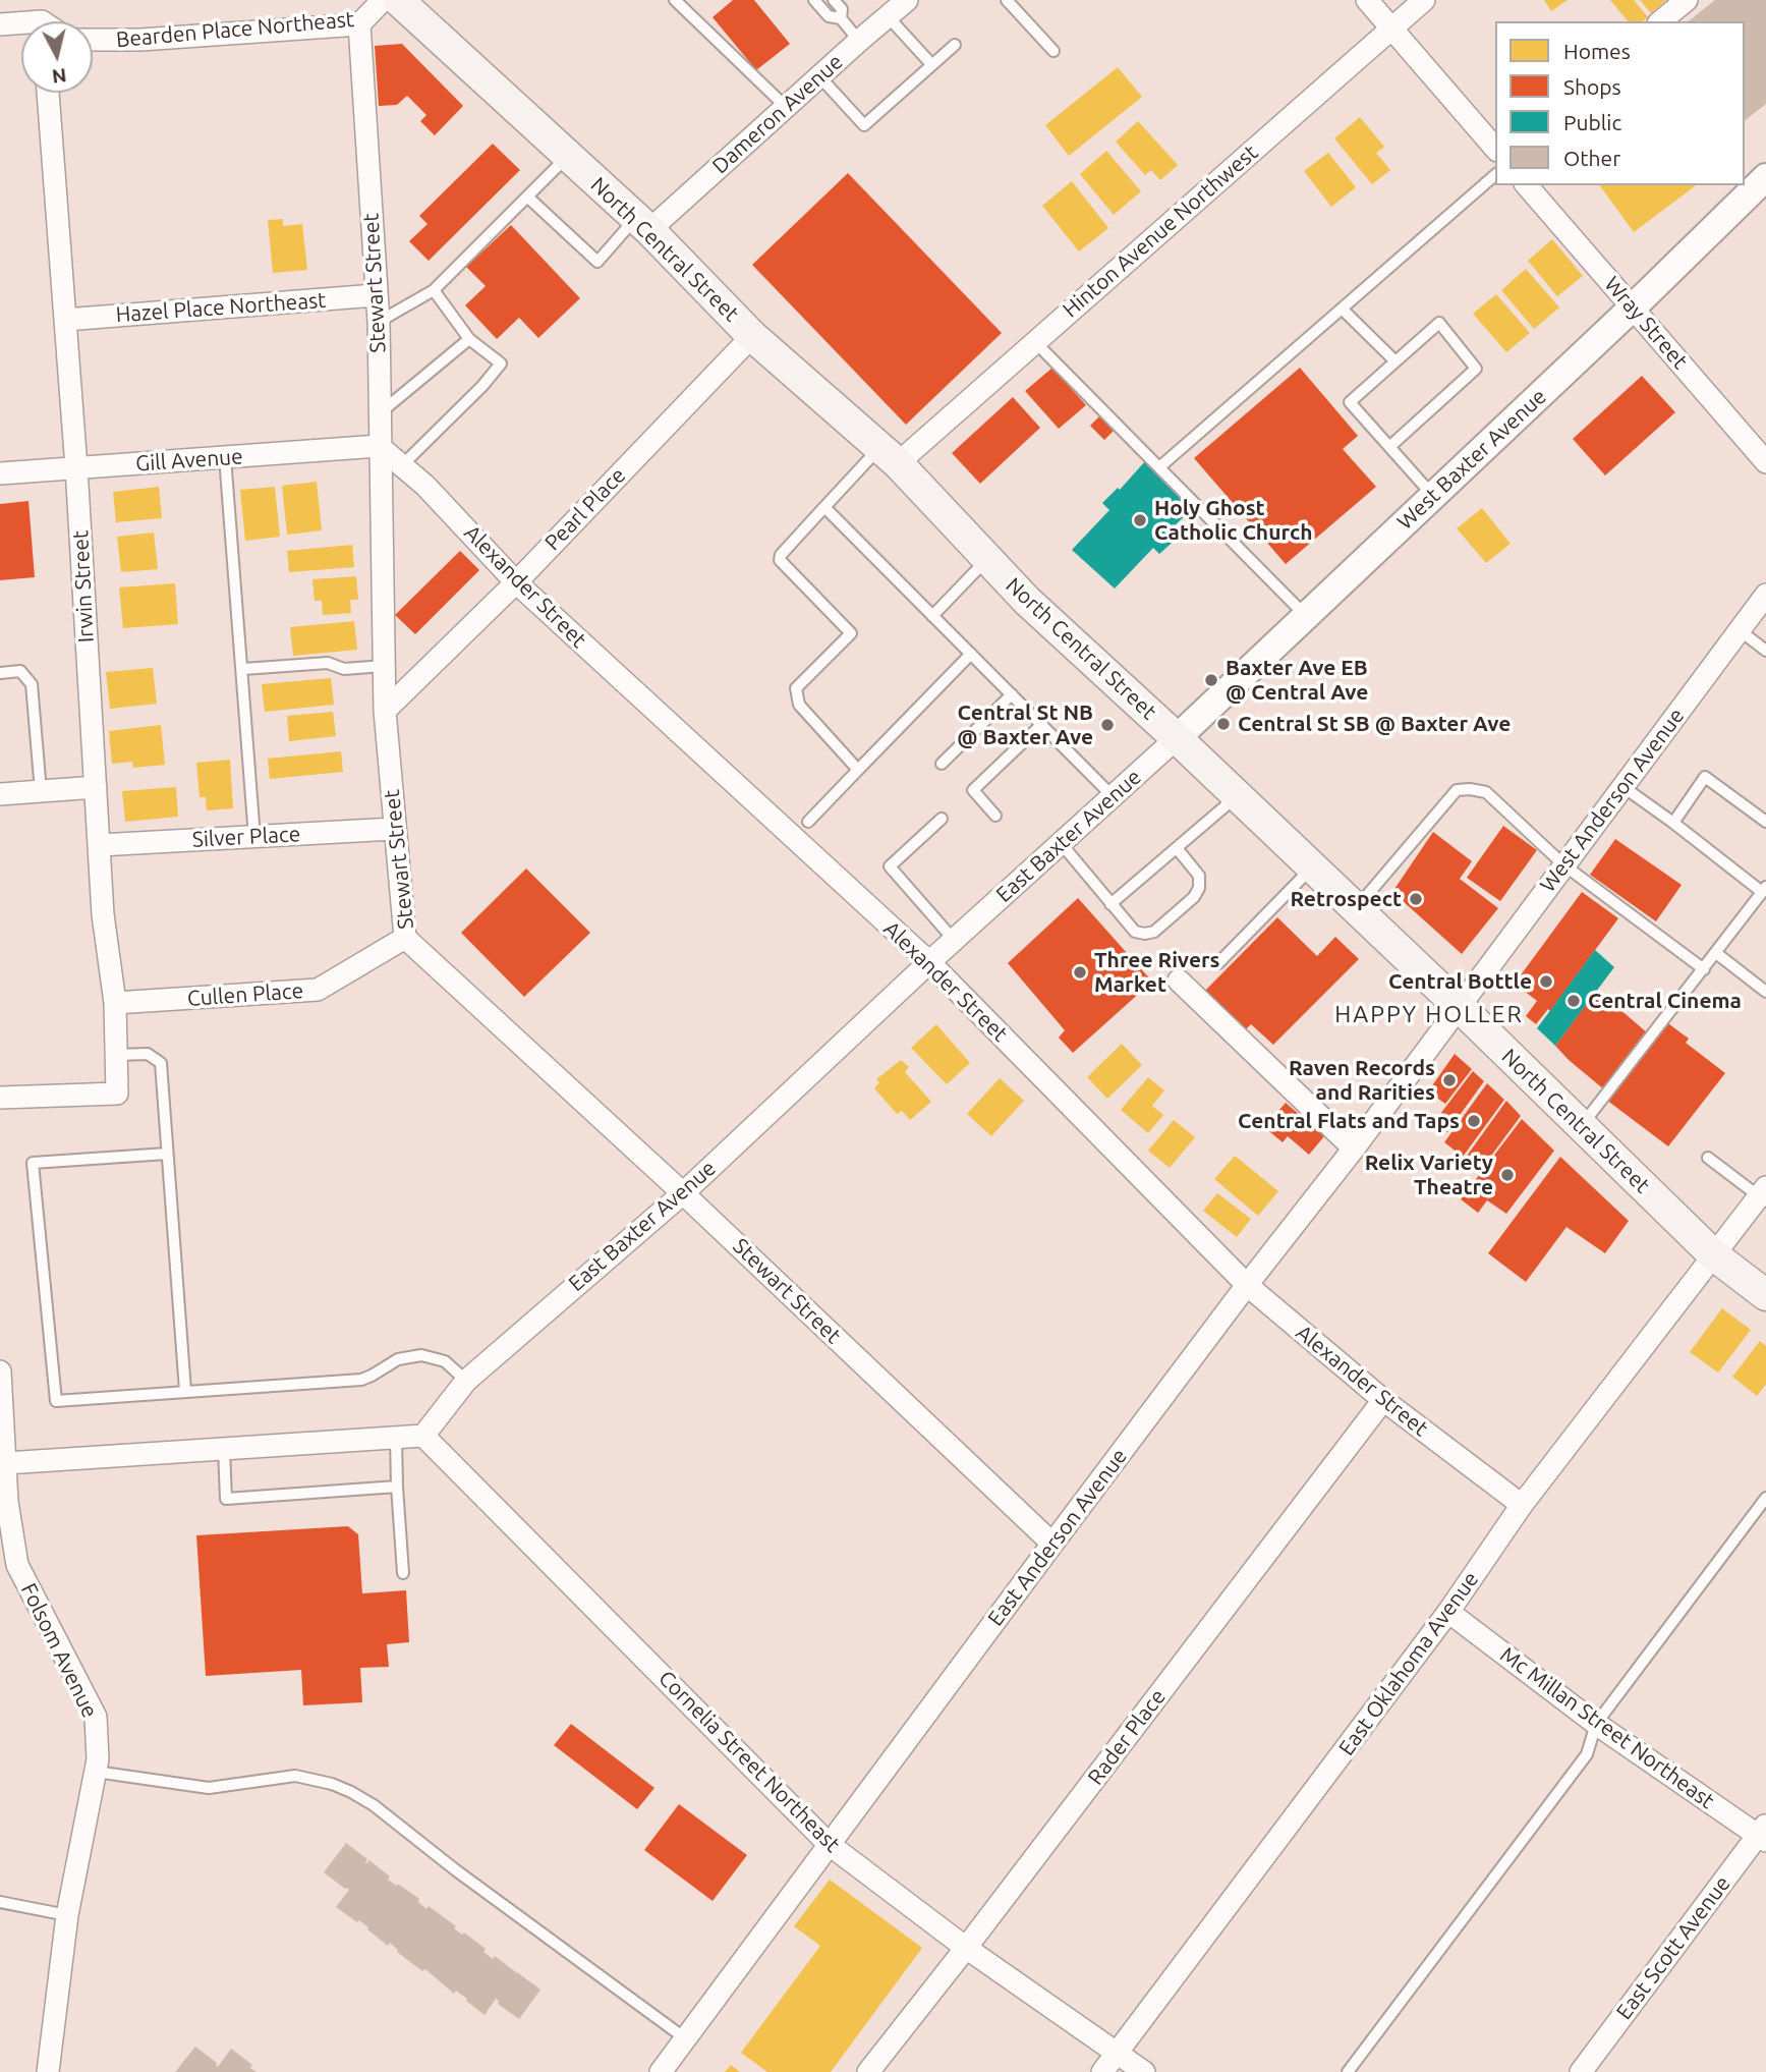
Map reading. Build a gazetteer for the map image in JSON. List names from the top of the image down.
{
  "streets": {
    "main road": ["North Central Street"],
    "street": [
      "Bearden Place Northeast",
      "Dameron Avenue",
      "Hinton Avenue Northwest",
      "Stewart Street",
      "Hazel Place Northeast",
      "Wray Street",
      "West Baxter Avenue",
      "Gill Avenue",
      "Pearl Place",
      "Irwin Street",
      "Alexander Street",
      "West Anderson Avenue",
      "East Baxter Avenue",
      "Silver Place",
      "Cullen Place",
      "East Anderson Avenue",
      "Folsom Avenue",
      "East Oklahoma Avenue",
      "Mc Millan Street Northeast",
      "Rader Place",
      "Cornelia Street Northeast",
      "East Scott Avenue"
    ]
  },
  "crossings": [
    ["Bearden Place Northeast", "Stewart Street"],
    ["Dameron Avenue", "North Central Street"],
    ["Hinton Avenue Northwest", "North Central Street"],
    ["North Central Street", "West Baxter Avenue"],
    ["North Central Street", "Pearl Place"],
    ["North Central Street", "West Anderson Avenue"],
    ["North Central Street", "East Baxter Avenue"],
    ["North Central Street", "East Anderson Avenue"],
    ["North Central Street", "East Oklahoma Avenue"],
    ["Stewart Street", "Hazel Place Northeast"],
    ["Stewart Street", "Gill Avenue"],
    ["Stewart Street", "Pearl Place"],
    ["Stewart Street", "Alexander Street"],
    ["Stewart Street", "East Baxter Avenue"],
    ["Stewart Street", "Silver Place"],
    ["Stewart Street", "Cullen Place"],
    ["Stewart Street", "East Anderson Avenue"],
    ["Hazel Place Northeast", "Irwin Street"],
    ["Wray Street", "West Baxter Avenue"],
    ["West Baxter Avenue", "East Baxter Avenue"],
    ["Gill Avenue", "Irwin Street"],
    ["Gill Avenue", "Alexander Street"],
    ["Pearl Place", "Alexander Street"],
    ["Irwin Street", "Silver Place"],
    ["Irwin Street", "Cullen Place"],
    ["Alexander Street", "East Baxter Avenue"],
    ["Alexander Street", "East Anderson Avenue"],
    ["Alexander Street", "East Oklahoma Avenue"],
    ["Alexander Street", "Rader Place"],
    ["West Anderson Avenue", "East Anderson Avenue"],
    ["East Baxter Avenue", "Cornelia Street Northeast"],
    ["East Anderson Avenue", "Cornelia Street Northeast"],
    ["East Oklahoma Avenue", "Mc Millan Street Northeast"],
    ["East Oklahoma Avenue", "Cornelia Street Northeast"],
    ["Mc Millan Street Northeast", "East Scott Avenue"],
    ["Rader Place", "Cornelia Street Northeast"]
  ],
  "districts": ["HAPPY HOLLER"],
  "places": [
    "Holy Ghost Catholic Church",
    "Baxter Ave EB @ Central Ave",
    "Central St SB @ Baxter Ave",
    "Central St NB @ Baxter Ave",
    "Retrospect",
    "Three Rivers Market",
    "Central Bottle",
    "Central Cinema",
    "Raven Records and Rarities",
    "Central Flats and Taps",
    "Relix Variety Theatre"
  ],
  "legend": [
    "Homes",
    "Shops",
    "Public",
    "Other"
  ],
  "north": "bottom"
}
